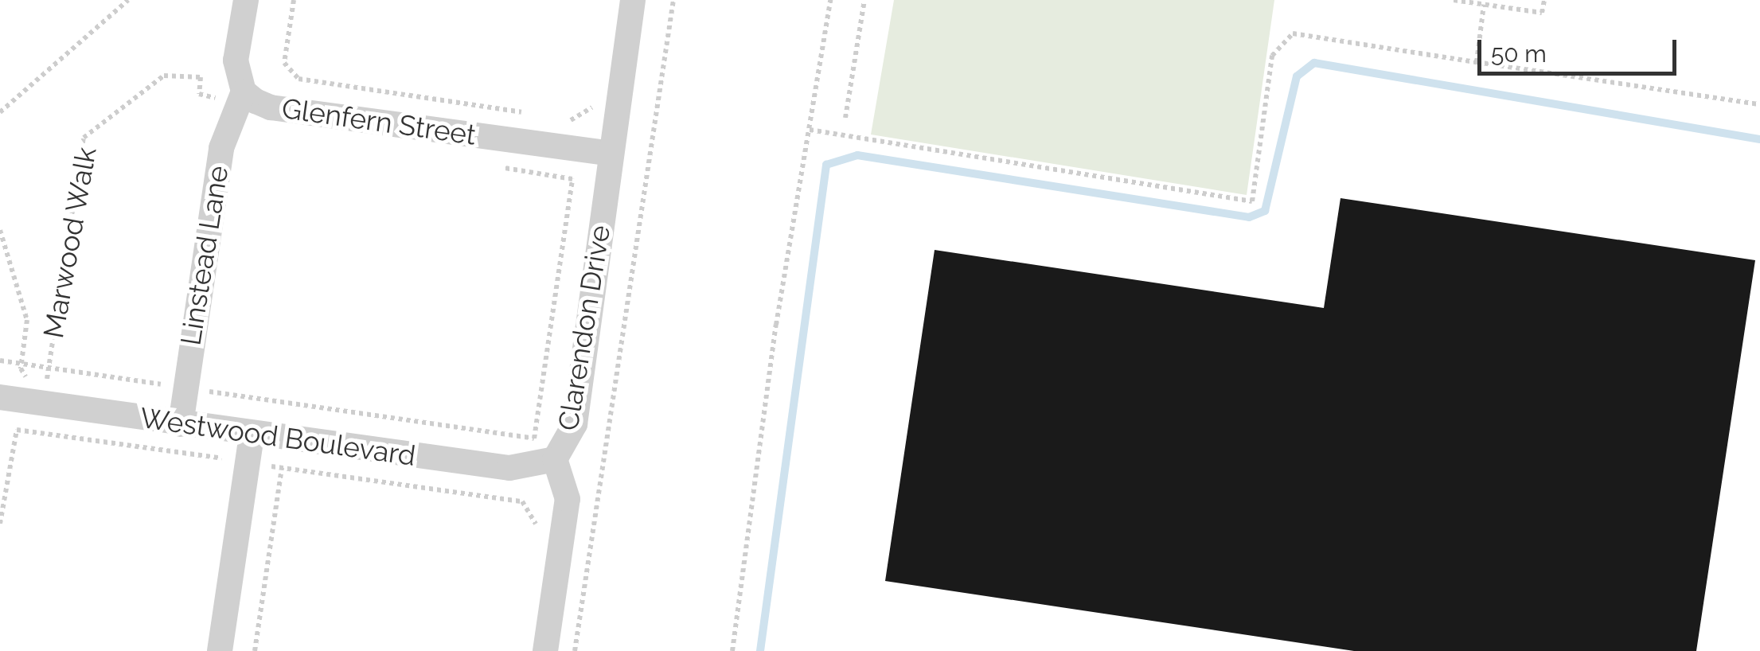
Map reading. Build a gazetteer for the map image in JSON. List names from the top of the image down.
{
  "streets": {
    "street": [
      "Glenfern Street",
      "Linstead Lane",
      "Clarendon Drive",
      "Westwood Boulevard"
    ],
    "path": ["Marwood Walk"]
  },
  "crossings": [
    ["Glenfern Street", "Marwood Walk"],
    ["Glenfern Street", "Linstead Lane"],
    ["Glenfern Street", "Clarendon Drive"],
    ["Marwood Walk", "Linstead Lane"],
    ["Marwood Walk", "Westwood Boulevard"],
    ["Linstead Lane", "Westwood Boulevard"],
    ["Clarendon Drive", "Westwood Boulevard"]
  ],
  "scale_bar": "50 m"
}
